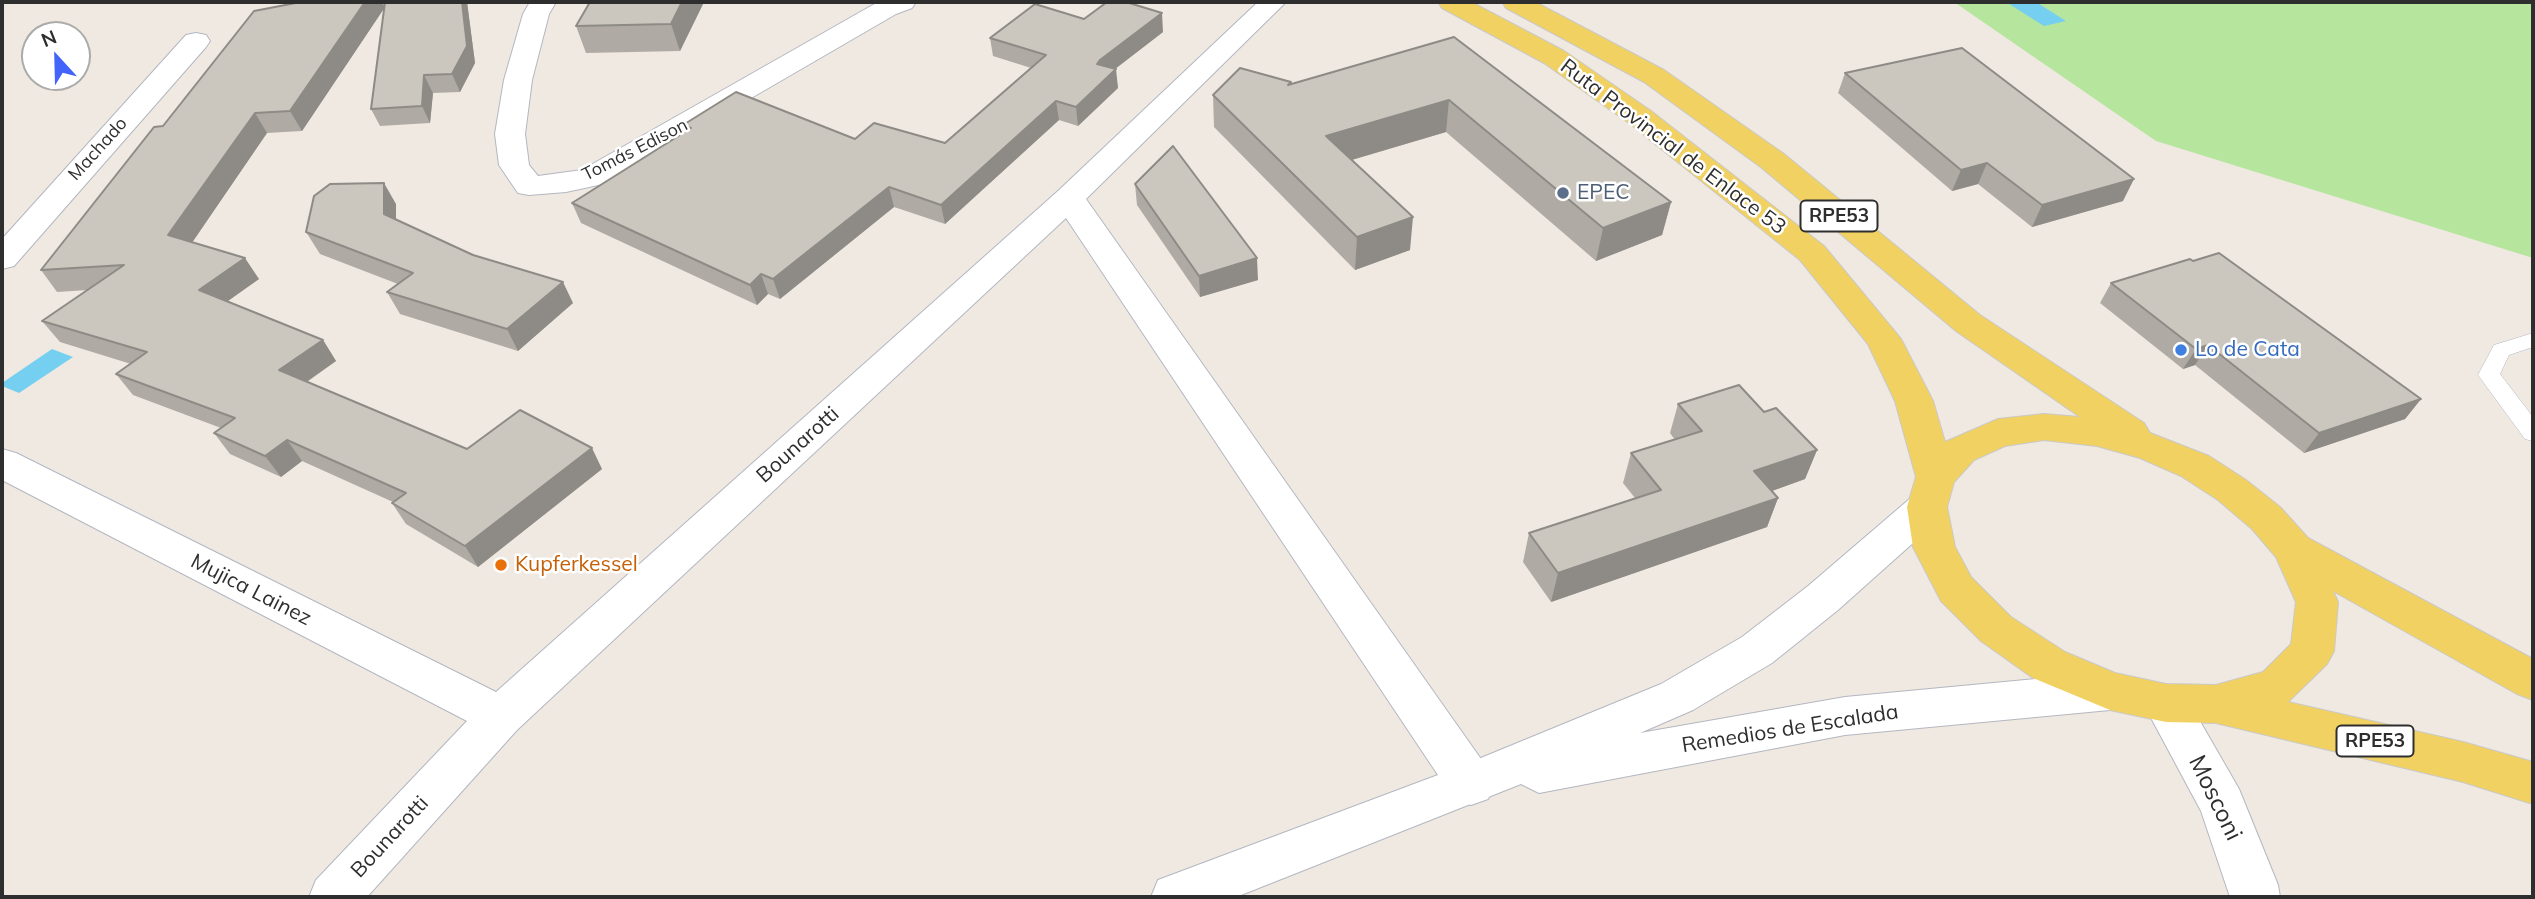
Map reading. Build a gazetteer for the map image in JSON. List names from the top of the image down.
{
  "streets": {
    "main road": ["Ruta Provincial de Enlace 53", "RPE53"],
    "street": [
      "Machado",
      "Tomás Edison",
      "Bounarotti",
      "Mujica Lainez",
      "Remedios de Escalada",
      "Mosconi"
    ]
  },
  "crossings": [
    ["Ruta Provincial de Enlace 53", "RPE53"],
    ["Ruta Provincial de Enlace 53", "Remedios de Escalada"],
    ["RPE53", "Remedios de Escalada"],
    ["RPE53", "Mosconi"],
    ["Bounarotti", "Mujica Lainez"]
  ],
  "places": ["EPEC", "Lo de Cata", "Kupferkessel"],
  "north": "top"
}
